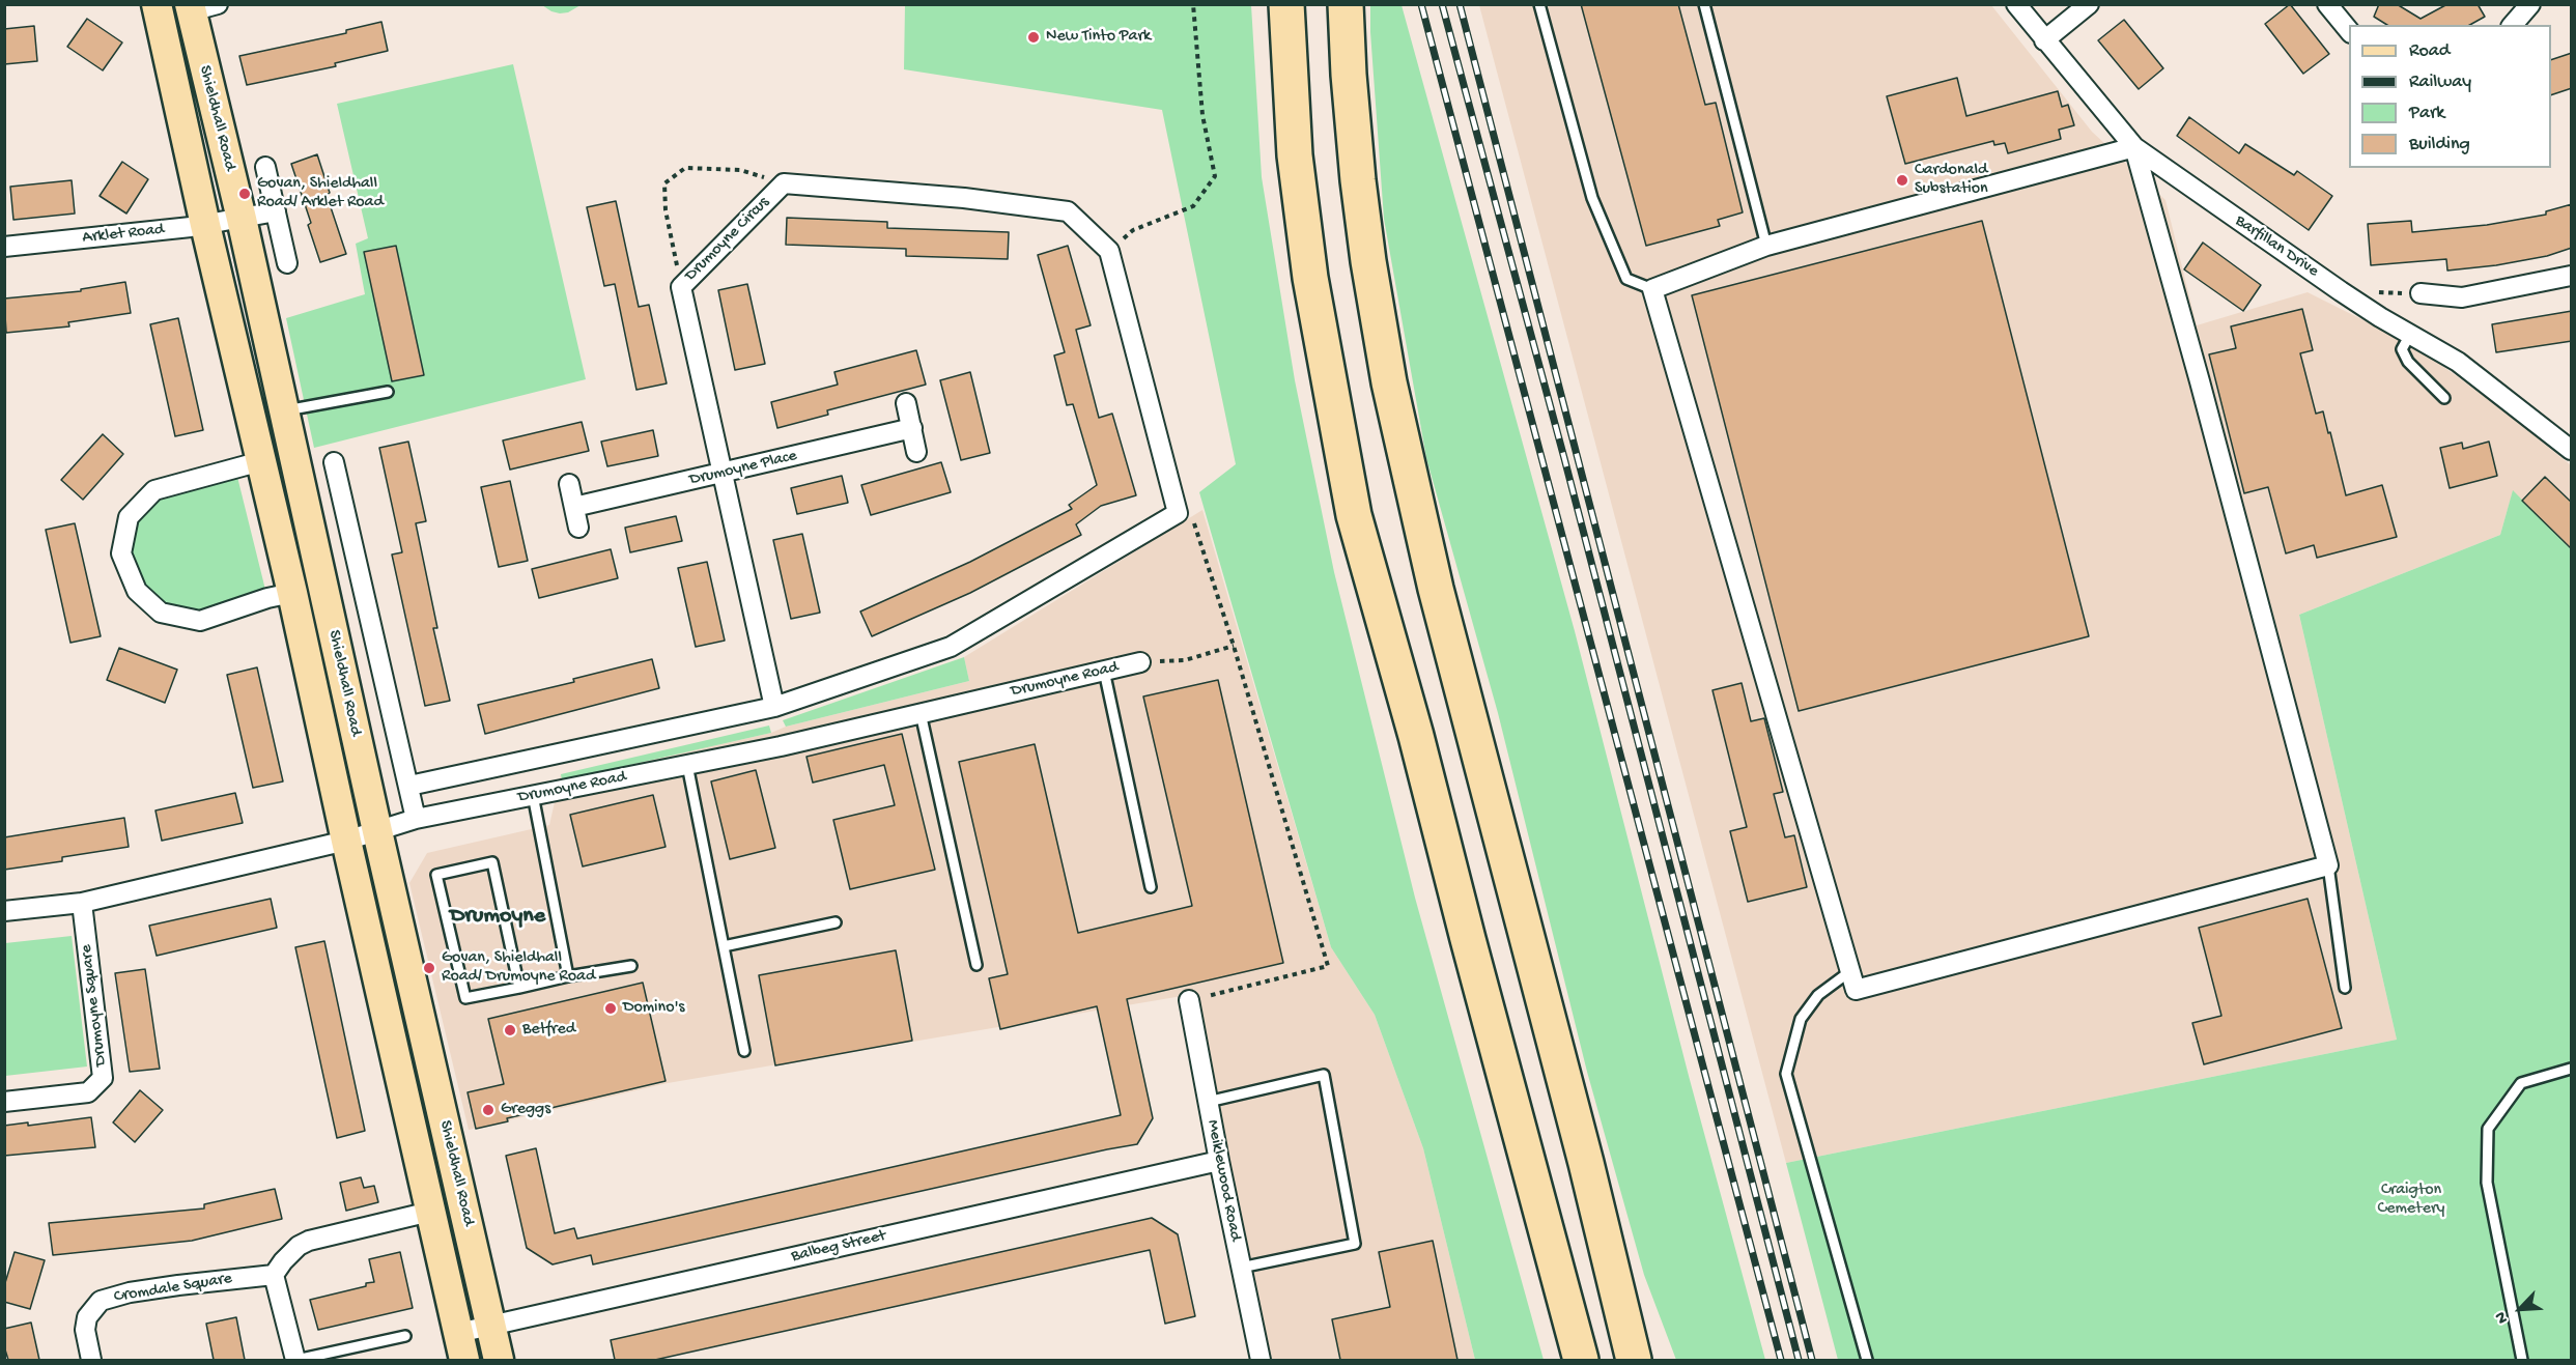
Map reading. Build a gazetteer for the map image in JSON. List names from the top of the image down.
{
  "streets": {
    "main road": ["Shieldhall Road"],
    "street": [
      "Arklet Road",
      "Drumoyne Circus",
      "Barfillan Drive",
      "Drumoyne Place",
      "Drumoyne Road",
      "Drumoyne Square",
      "Meiklewood Road",
      "Balbeg Street",
      "Cromdale Square"
    ]
  },
  "crossings": [
    ["Shieldhall Road", "Arklet Road"],
    ["Shieldhall Road", "Drumoyne Road"],
    ["Shieldhall Road", "Balbeg Street"],
    ["Drumoyne Circus", "Drumoyne Place"],
    ["Drumoyne Circus", "Drumoyne Road"],
    ["Drumoyne Road", "Drumoyne Square"],
    ["Meiklewood Road", "Balbeg Street"]
  ],
  "districts": ["Drumoyne"],
  "parks": ["Craigton Cemetery"],
  "places": [
    "New Tinto Park",
    "Cardonald Substation",
    "Govan, Shieldhall Road/ Arklet Road",
    "Govan, Shieldhall Road/ Drumoyne Road",
    "Domino's",
    "Betfred",
    "Greggs"
  ],
  "legend": [
    "Road",
    "Railway",
    "Park",
    "Building"
  ],
  "north": "bottom left"
}
